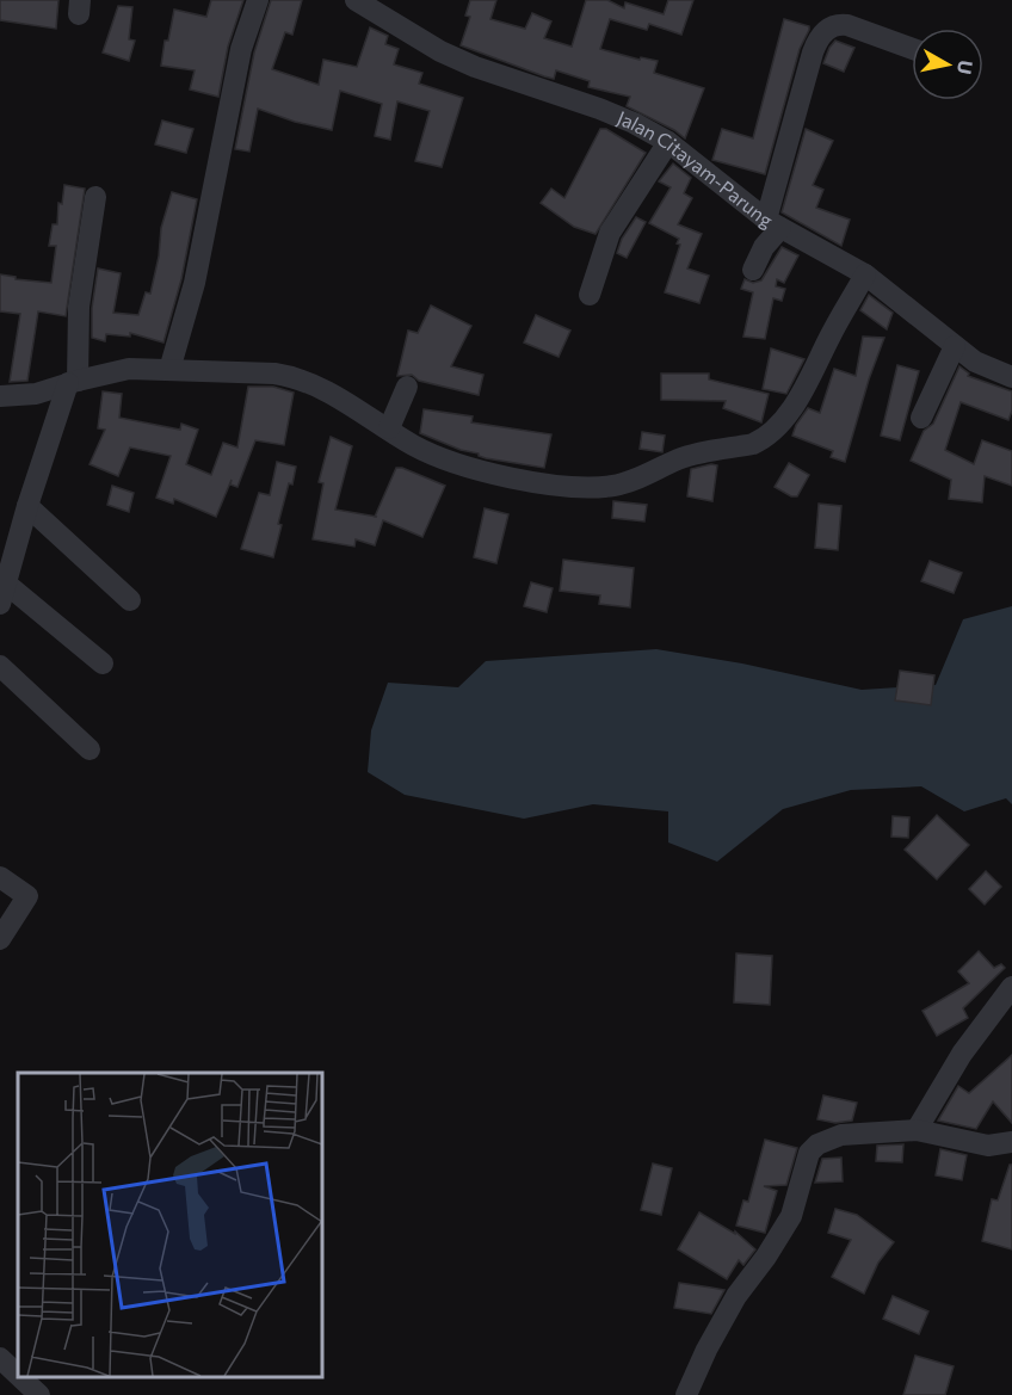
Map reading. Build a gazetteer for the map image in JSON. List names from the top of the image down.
{
  "streets": {
    "street": ["Jalan Citayam-Parung"]
  },
  "north": "right"
}
